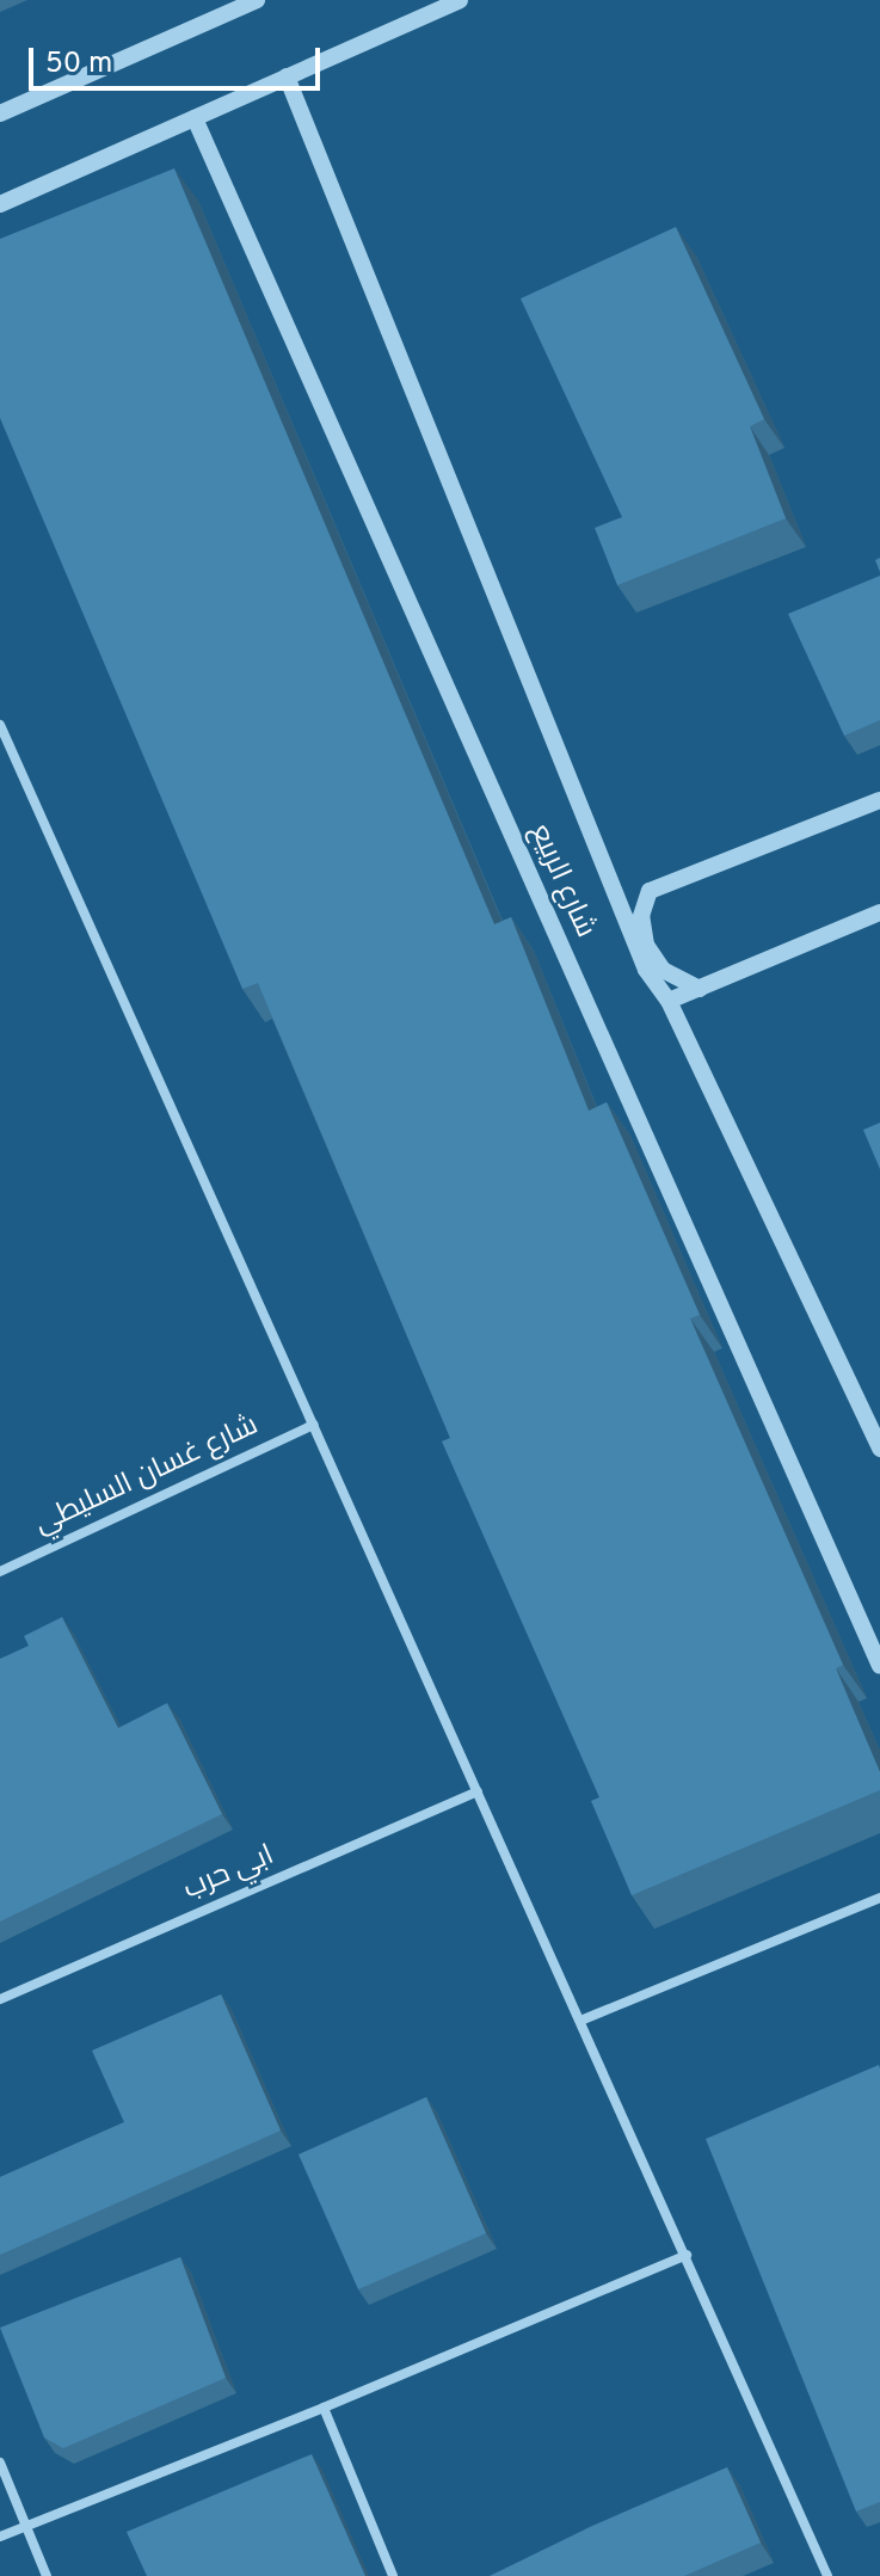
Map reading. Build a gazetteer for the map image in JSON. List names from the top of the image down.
{
  "streets": {
    "street": ["شارع الربيع", "شارع غسان السليطي", "ابي حرب"]
  },
  "scale_bar": "50 m"
}
